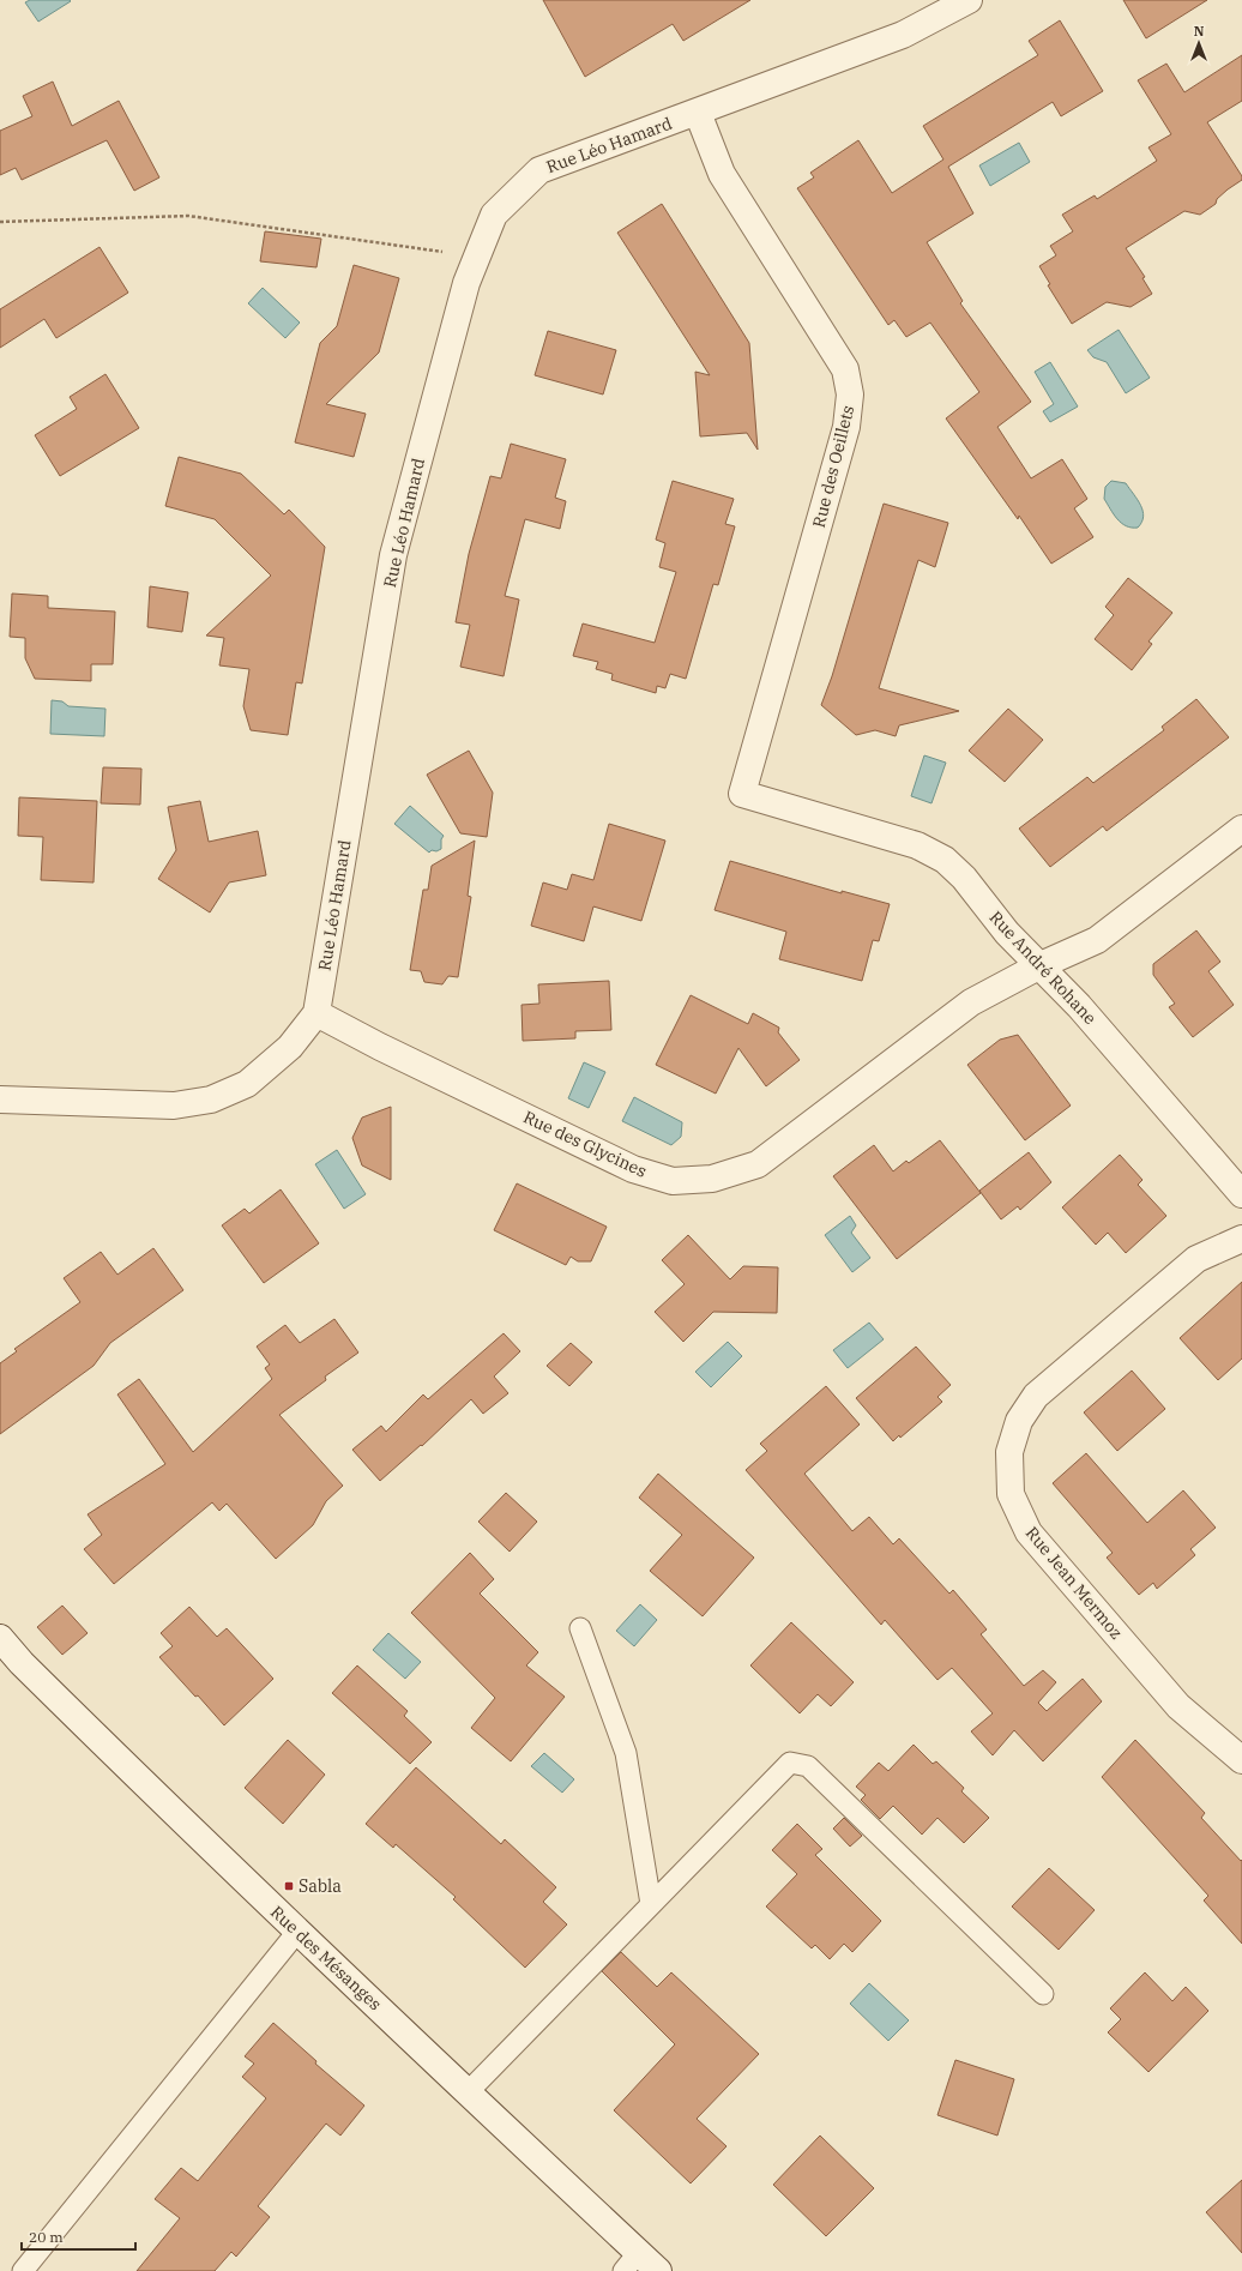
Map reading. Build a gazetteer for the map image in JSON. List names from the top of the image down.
{
  "streets": {
    "street": [
      "Rue Léo Hamard",
      "Rue des Oeillets",
      "Rue André Rohane",
      "Rue des Glycines",
      "Rue Jean Mermoz",
      "Rue des Mésanges"
    ]
  },
  "crossings": [
    ["Rue Léo Hamard", "Rue des Oeillets"],
    ["Rue Léo Hamard", "Rue des Glycines"],
    ["Rue des Oeillets", "Rue André Rohane"],
    ["Rue André Rohane", "Rue des Glycines"]
  ],
  "places": {
    "transit": ["Sabla"]
  },
  "scale_bar": "20 m",
  "north": "top"
}
